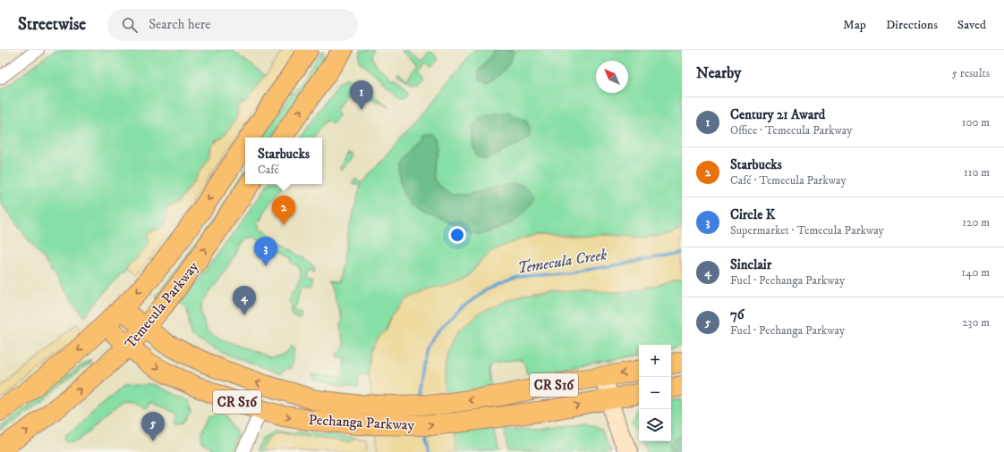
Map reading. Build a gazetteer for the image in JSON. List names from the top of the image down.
{
  "streets": {
    "main road": ["Temecula Parkway", "CR S16", "Pechanga Parkway"]
  },
  "crossings": [
    ["Temecula Parkway", "Pechanga Parkway"]
  ],
  "water": ["Temecula Creek"],
  "north": "top left",
  "page": {
    "header": "Streetwise",
    "search": "Search here",
    "nav": ["Map", "Directions", "Saved"],
    "heading": ["Nearby", "5 results"],
    "pins": [
      "1",
      "2",
      "3",
      "4",
      "5"
    ],
    "list": [
      {
        "mark": "1",
        "name": "Century 21 Award",
        "note": "Office · Temecula Parkway",
        "value": "100 m"
      },
      {
        "mark": "2",
        "name": "Starbucks",
        "note": "Café · Temecula Parkway",
        "value": "110 m"
      },
      {
        "mark": "3",
        "name": "Circle K",
        "note": "Supermarket · Temecula Parkway",
        "value": "120 m"
      },
      {
        "mark": "4",
        "name": "Sinclair",
        "note": "Fuel · Pechanga Parkway",
        "value": "140 m"
      },
      {
        "mark": "5",
        "name": "76",
        "note": "Fuel · Pechanga Parkway",
        "value": "230 m"
      }
    ],
    "popup": ["Starbucks", "Café"],
    "map_buttons": ["+", "−"]
  }
}
